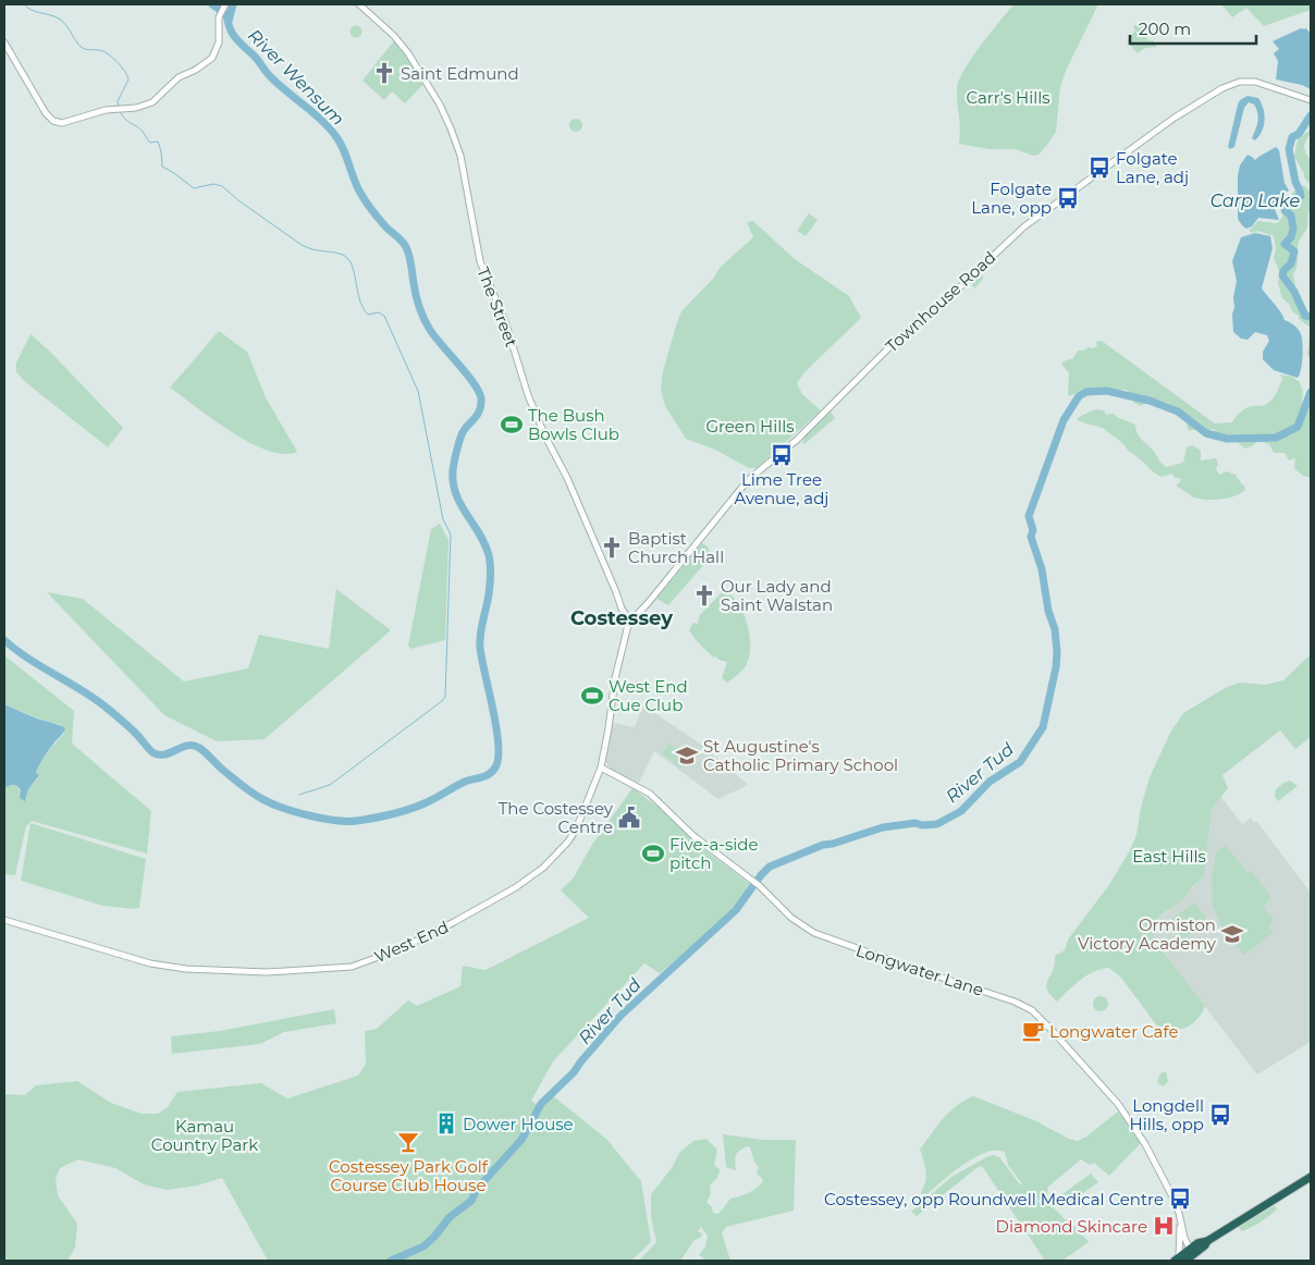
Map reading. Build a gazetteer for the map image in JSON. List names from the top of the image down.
{
  "streets": {
    "street": [
      "Townhouse Road",
      "The Street",
      "West End",
      "Longwater Lane"
    ]
  },
  "crossings": [
    ["Townhouse Road", "The Street"],
    ["Townhouse Road", "West End"],
    ["The Street", "West End"],
    ["West End", "Longwater Lane"]
  ],
  "districts": ["Costessey"],
  "water": ["River Wensum", "Carp Lake", "River Tud"],
  "parks": [
    "Carr's Hills",
    "Green Hills",
    "East Hills",
    "Kamau Country Park"
  ],
  "places": {
    "church": ["Saint Edmund", "Baptist Church Hall", "Our Lady and Saint Walstan"],
    "bus stop": [
      "Folgate Lane, adj",
      "Folgate Lane, opp",
      "Lime Tree Avenue, adj",
      "Longdell Hills, opp",
      "Costessey, opp Roundwell Medical Centre"
    ],
    "sports": ["The Bush Bowls Club", "West End Cue Club", "Five-a-side pitch"],
    "school or university": ["St Augustine's Catholic Primary School", "Ormiston Victory Academy"],
    "public building": ["The Costessey Centre"],
    "cafe": ["Longwater Cafe"],
    "building": ["Dower House"],
    "bar": ["Costessey Park Golf Course Club House"],
    "hospital": ["Diamond Skincare"]
  },
  "scale_bar": "200 m"
}
